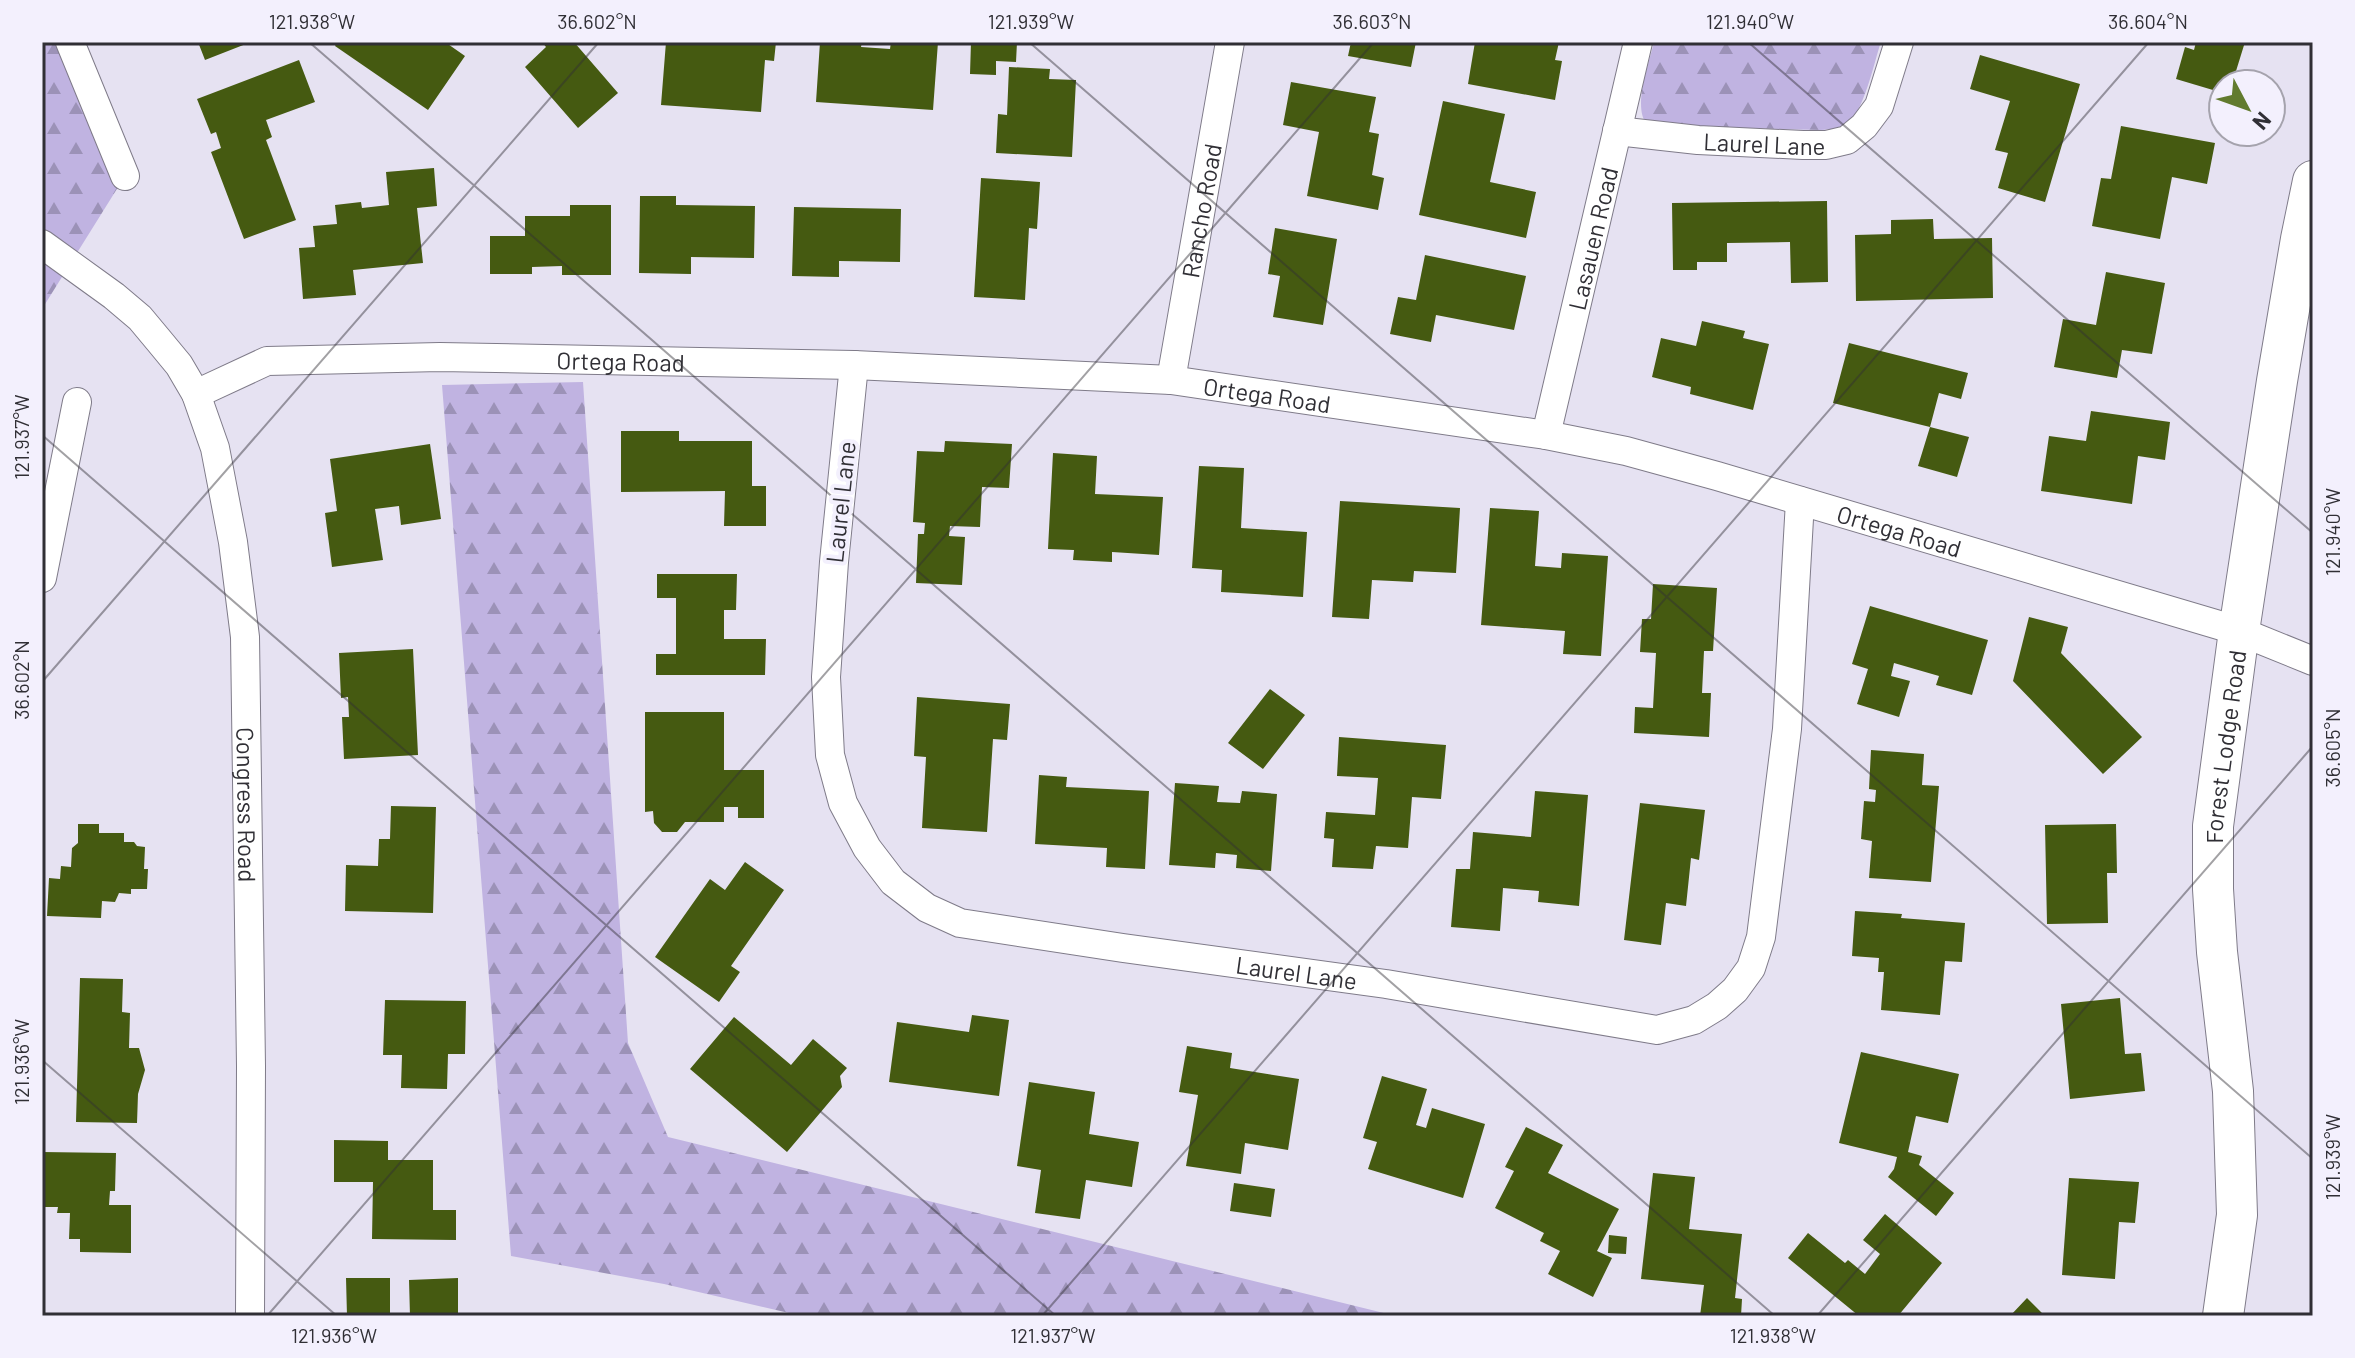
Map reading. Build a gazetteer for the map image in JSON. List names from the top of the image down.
{
  "streets": {
    "street": [
      "Laurel Lane",
      "Rancho Road",
      "Lasauen Road",
      "Ortega Road",
      "Forest Lodge Road",
      "Congress Road"
    ]
  },
  "crossings": [
    ["Laurel Lane", "Lasauen Road"],
    ["Laurel Lane", "Ortega Road"],
    ["Rancho Road", "Ortega Road"],
    ["Lasauen Road", "Ortega Road"],
    ["Ortega Road", "Forest Lodge Road"],
    ["Ortega Road", "Congress Road"]
  ],
  "north": "bottom right",
  "coordinates": [
    "121.938°W",
    "36.602°N",
    "121.939°W",
    "36.603°N",
    "121.940°W",
    "36.604°N",
    "121.937°W",
    "36.605°N",
    "121.936°W"
  ]
}
